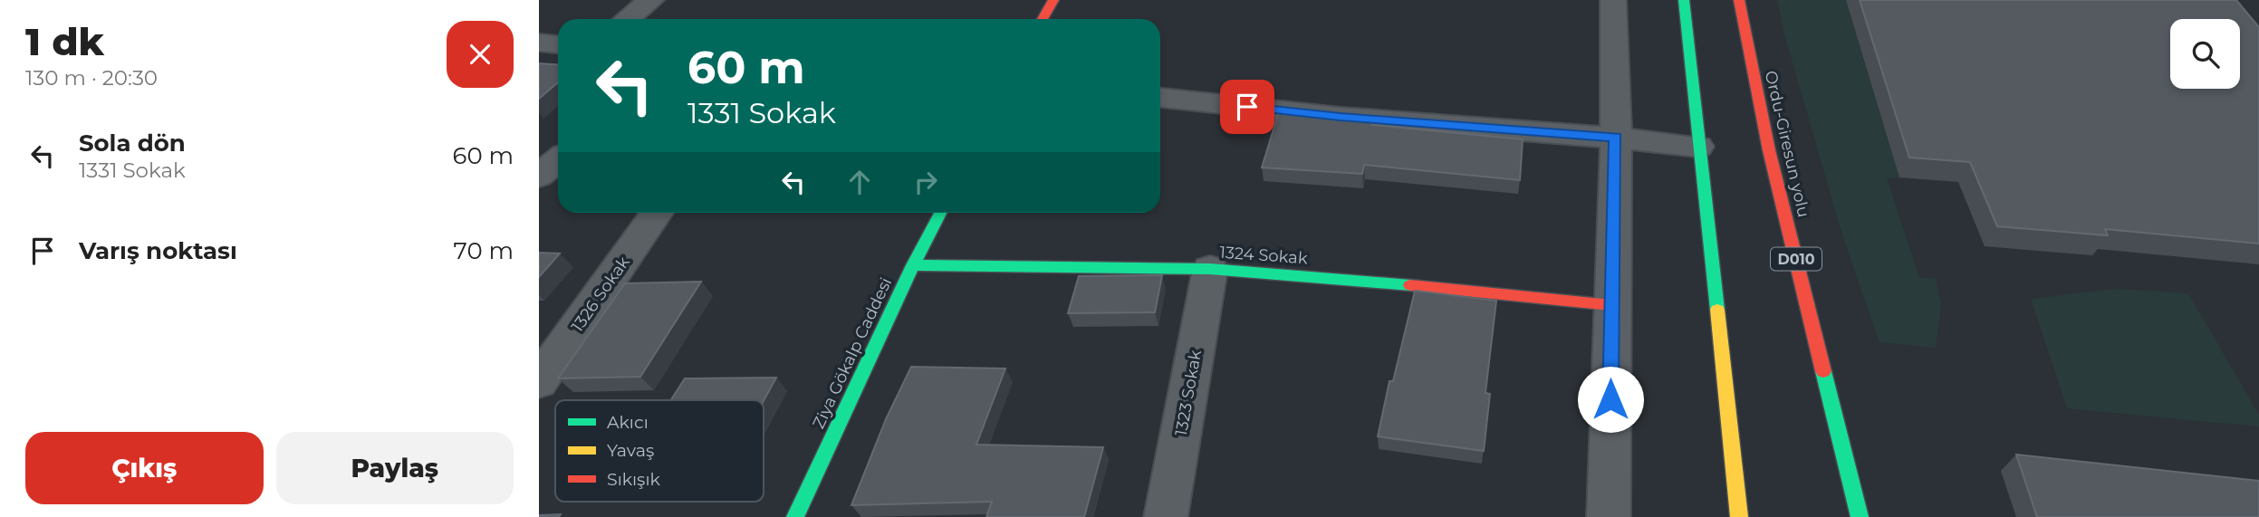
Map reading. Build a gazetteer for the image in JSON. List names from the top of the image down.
{
  "streets": {
    "main road": [
      "Ordu-Giresun yolu",
      "1324 Sokak",
      "D010",
      "Ziya Gökalp Caddesi"
    ],
    "street": ["1326 Sokak", "1323 Sokak"]
  },
  "crossings": [
    ["1324 Sokak", "Ziya Gökalp Caddesi"],
    ["1324 Sokak", "1323 Sokak"]
  ],
  "legend": ["Akıcı", "Yavaş", "Sıkışık"],
  "page": {
    "heading": ["1 dk", "130 m · 20:30"],
    "turn": ["60 m", "1331 Sokak"],
    "list": [
      {
        "name": "Sola dön",
        "note": "1331 Sokak",
        "value": "60 m"
      },
      {
        "name": "Varış noktası",
        "value": "70 m"
      }
    ],
    "buttons": ["Çıkış", "Paylaş"]
  }
}
